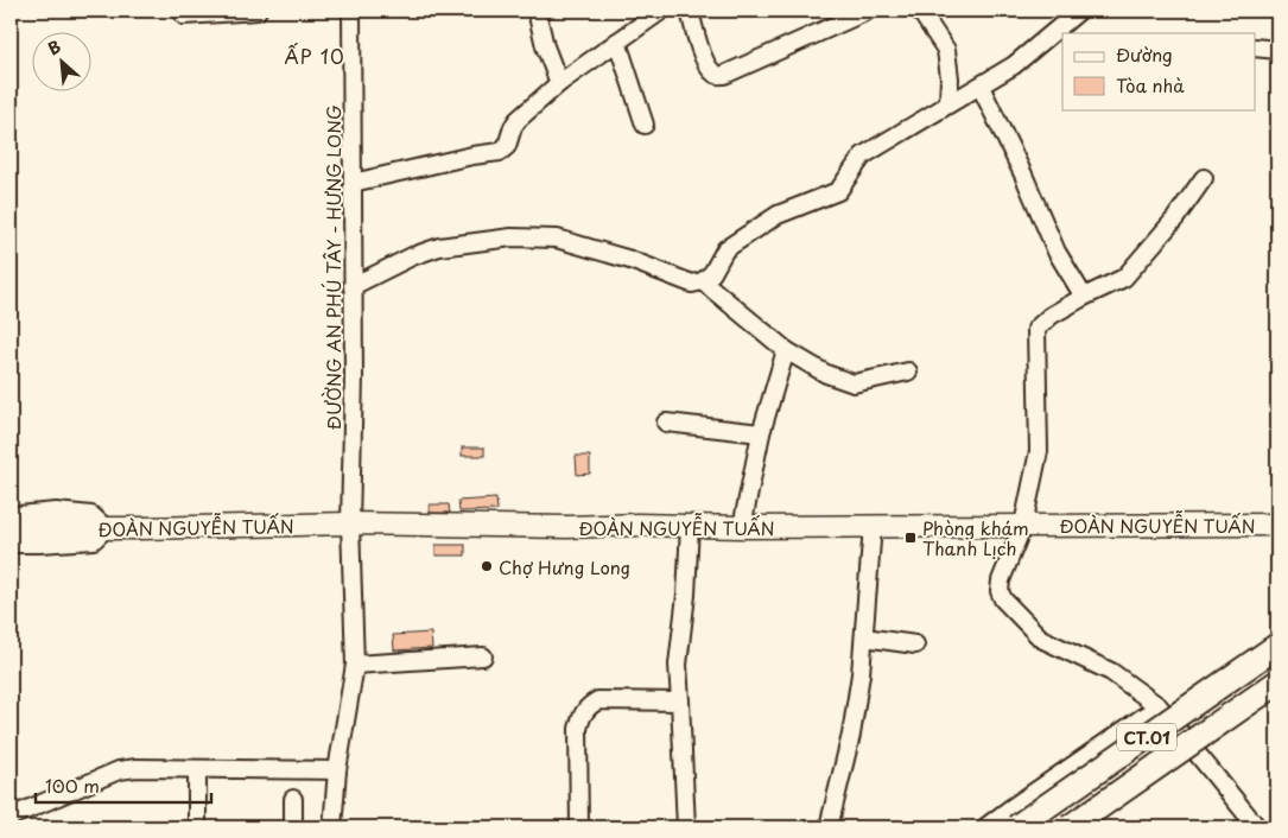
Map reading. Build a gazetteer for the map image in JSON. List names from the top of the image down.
{
  "streets": {
    "highway": ["CT.01"],
    "main road": ["ĐOÀN NGUYỄN TUẤN"],
    "street": ["ĐƯỜNG AN PHÚ TÂY - HƯNG LONG"]
  },
  "crossings": [
    ["ĐƯỜNG AN PHÚ TÂY - HƯNG LONG", "ĐOÀN NGUYỄN TUẤN"]
  ],
  "districts": ["ẤP 10"],
  "places": {
    "transit": ["Phòng khám Thanh Lịch"],
    "other": ["Chợ Hưng Long"]
  },
  "legend": ["Đường", "Tòa nhà"],
  "scale_bar": "100 m",
  "north": "top left"
}
